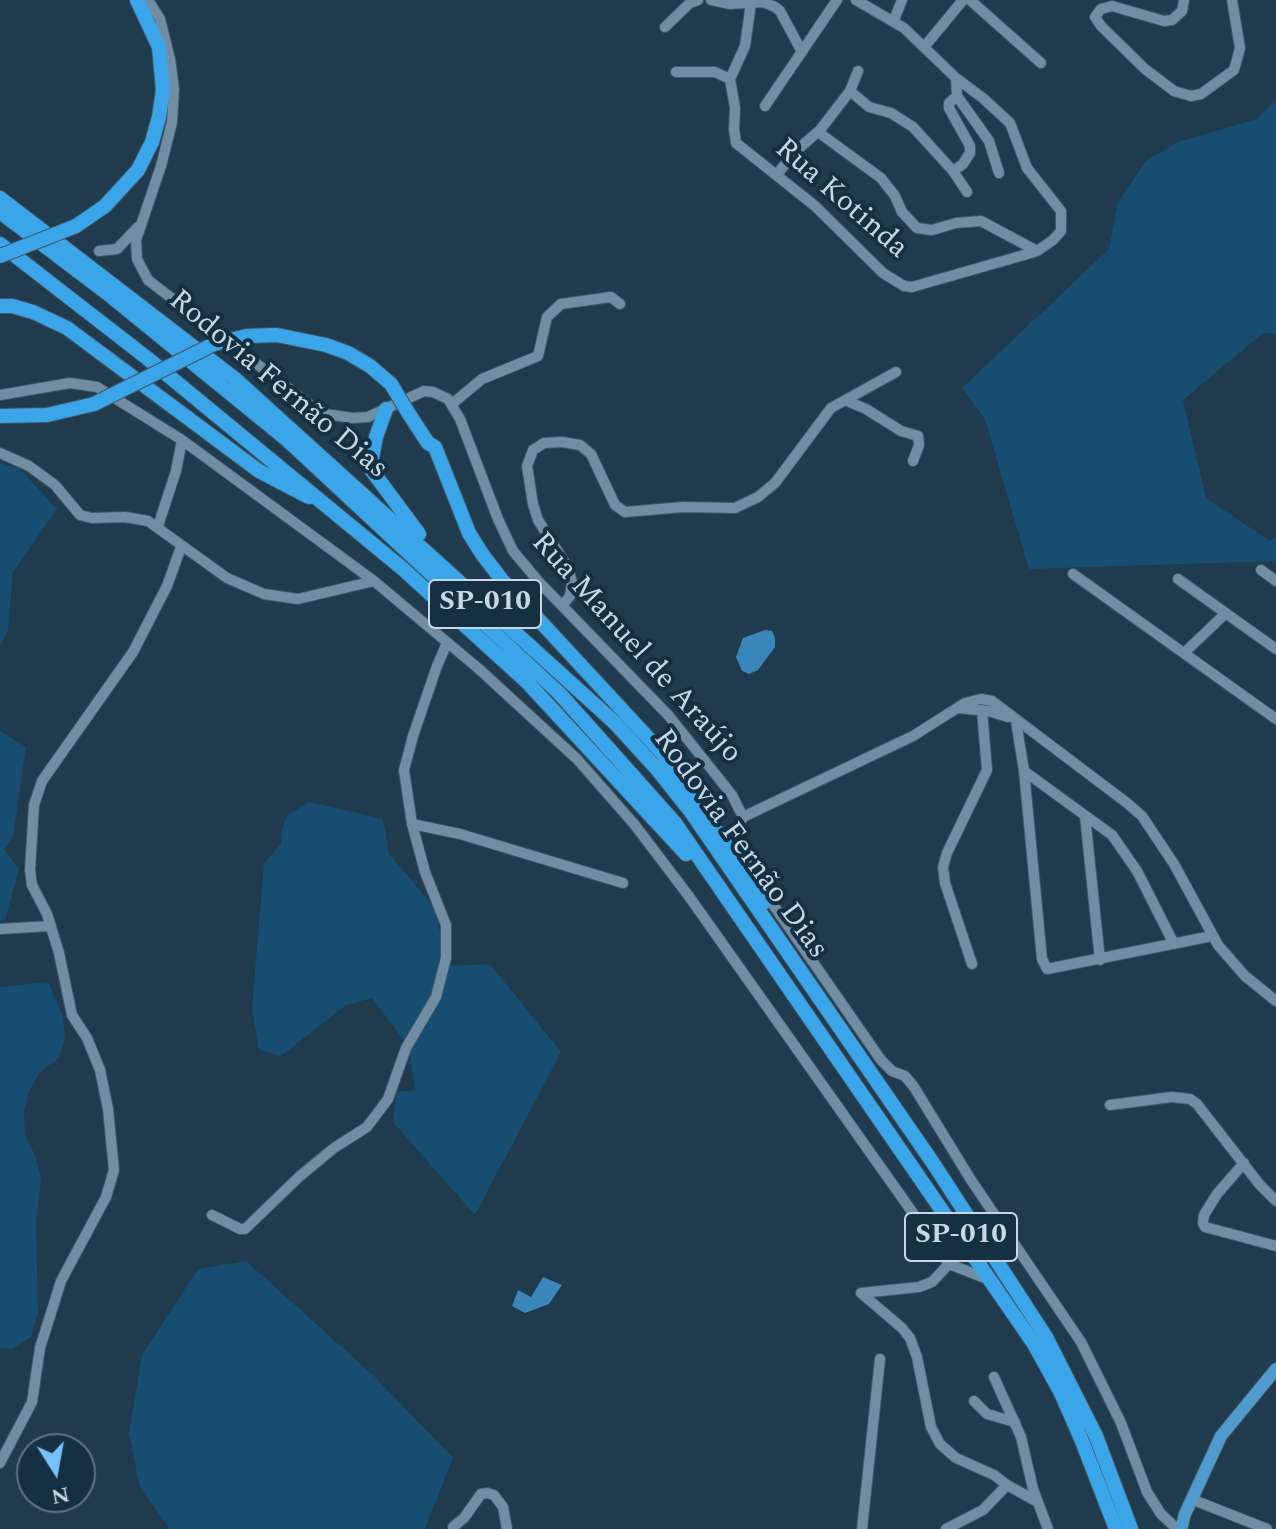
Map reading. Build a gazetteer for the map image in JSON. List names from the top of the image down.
{
  "streets": {
    "highway": ["Rodovia Fernão Dias", "SP-010"],
    "street": ["Rua Kotinda", "Rua Manuel de Araújo"]
  },
  "north": "bottom"
}
